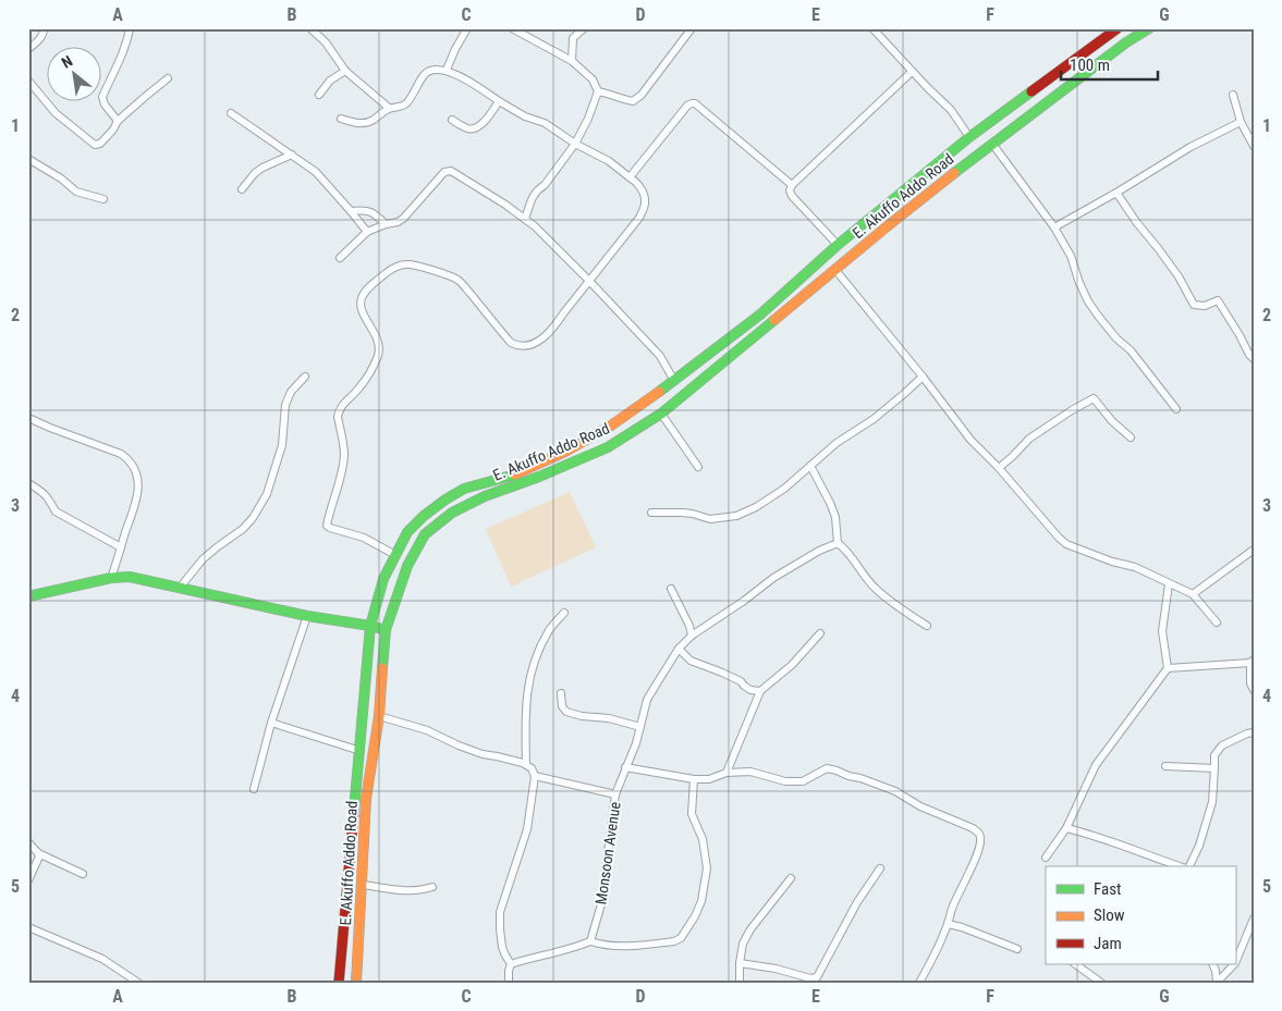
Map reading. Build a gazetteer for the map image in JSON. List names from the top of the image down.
{
  "streets": {
    "main road": ["E. Akuffo Addo Road"],
    "street": ["Monsoon Avenue"]
  },
  "legend": ["Fast", "Slow", "Jam"],
  "scale_bar": "100 m",
  "north": "top left",
  "grid": {
    "columns": [
      "A",
      "B",
      "C",
      "D",
      "E",
      "F",
      "G"
    ],
    "rows": [
      "1",
      "2",
      "3",
      "4",
      "5"
    ]
  }
}
